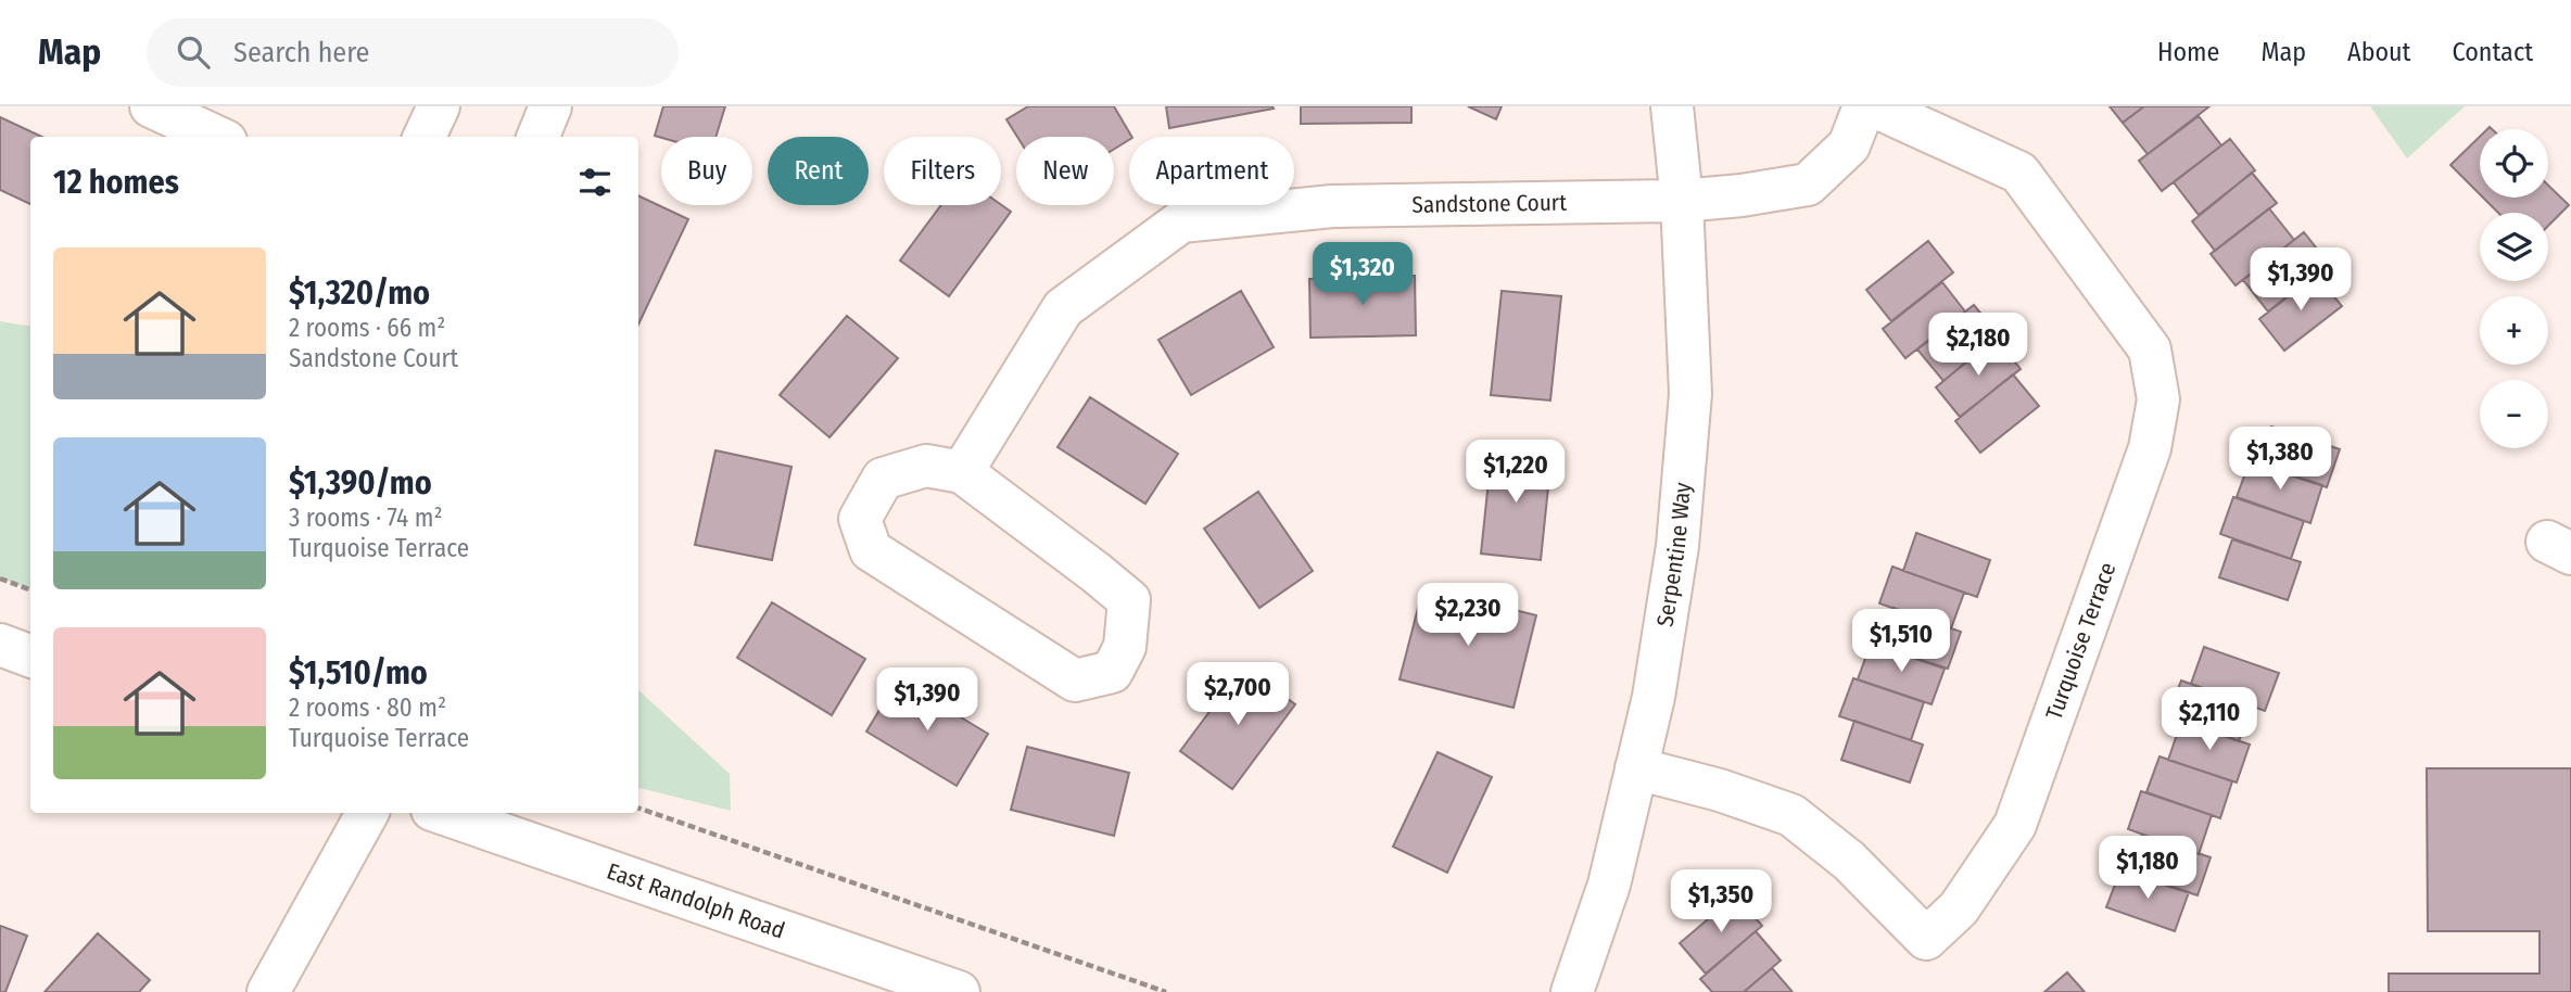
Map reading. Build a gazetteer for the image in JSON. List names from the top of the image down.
{
  "streets": {
    "street": [
      "Sandstone Court",
      "Serpentine Way",
      "Turquoise Terrace",
      "East Randolph Road"
    ]
  },
  "crossings": [
    ["Sandstone Court", "Serpentine Way"],
    ["Serpentine Way", "Turquoise Terrace"]
  ],
  "page": {
    "header": "Map",
    "search": "Search here",
    "nav": [
      "Home",
      "Map",
      "About",
      "Contact"
    ],
    "map_buttons": ["+", "−"],
    "chip": [
      "Buy",
      "Rent",
      "Filters",
      "New",
      "Apartment"
    ],
    "heading": "12 homes",
    "list": [
      {
        "name": "$1,320/mo",
        "note": "2 rooms · 66 m² · Sandstone Court"
      },
      {
        "name": "$1,390/mo",
        "note": "3 rooms · 74 m² · Turquoise Terrace"
      },
      {
        "name": "$1,510/mo",
        "note": "2 rooms · 80 m² · Turquoise Terrace"
      }
    ],
    "price": [
      "$1,320",
      "$1,390",
      "$2,180",
      "$1,380",
      "$1,220",
      "$2,230",
      "$1,510",
      "$2,700",
      "$1,390",
      "$2,110",
      "$1,180",
      "$1,350"
    ]
  }
}
